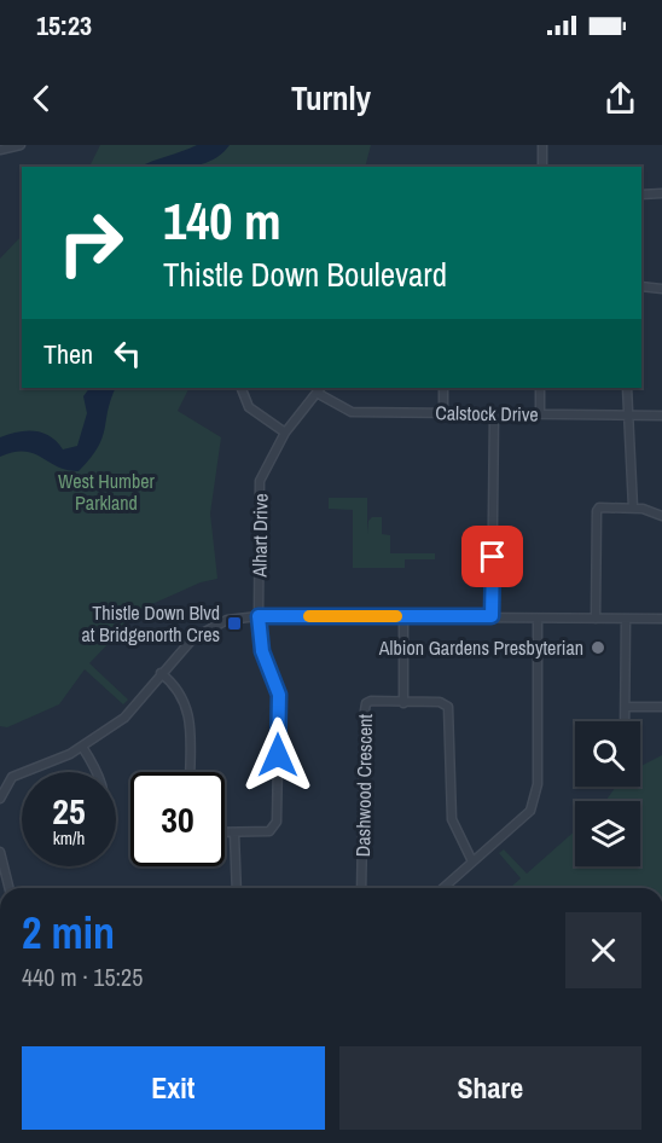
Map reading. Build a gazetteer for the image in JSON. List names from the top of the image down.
{
  "streets": {
    "street": ["Calstock Drive", "Alhart Drive", "Dashwood Crescent"]
  },
  "crossings": [
    ["Calstock Drive", "Alhart Drive"]
  ],
  "parks": ["West Humber Parkland"],
  "places": {
    "transit": ["Thistle Down Blvd at Bridgenorth Cres"],
    "other": ["Albion Gardens Presbyterian"]
  },
  "page": {
    "status": "15:23",
    "header": "Turnly",
    "turn": ["140 m", "Thistle Down Boulevard"],
    "then": "Then",
    "speed": "25 km/h",
    "limit": "30",
    "heading": ["2 min", "440 m · 15:25"],
    "buttons": ["Exit", "Share"]
  }
}
